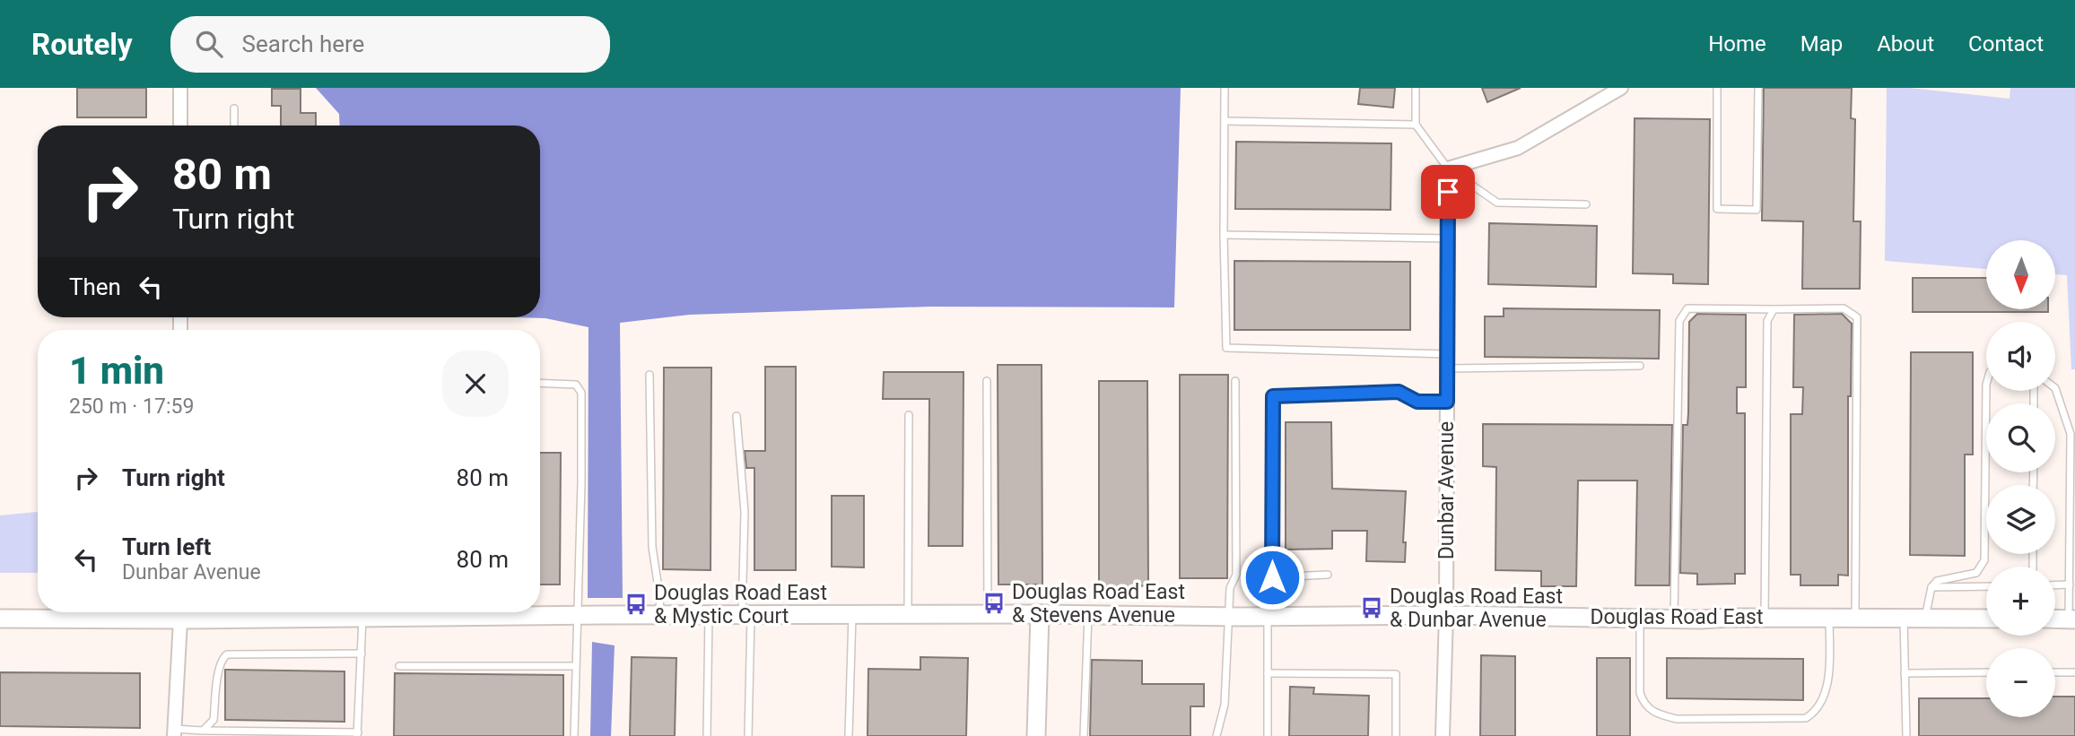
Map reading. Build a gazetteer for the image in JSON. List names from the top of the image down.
{
  "streets": {
    "street": ["Dunbar Avenue", "Douglas Road East"]
  },
  "crossings": [
    ["Dunbar Avenue", "Douglas Road East"]
  ],
  "places": {
    "bus stop": ["Douglas Road East & Stevens Avenue", "Douglas Road East & Mystic Court", "Douglas Road East & Dunbar Avenue"]
  },
  "north": "bottom",
  "page": {
    "header": "Routely",
    "search": "Search here",
    "nav": [
      "Home",
      "Map",
      "About",
      "Contact"
    ],
    "turn": ["80 m", "Turn right"],
    "map_buttons": ["+", "−"],
    "then": "Then",
    "heading": ["1 min", "250 m · 17:59"],
    "list": [
      {
        "name": "Turn right",
        "value": "80 m"
      },
      {
        "name": "Turn left",
        "note": "Dunbar Avenue",
        "value": "80 m"
      }
    ]
  }
}
